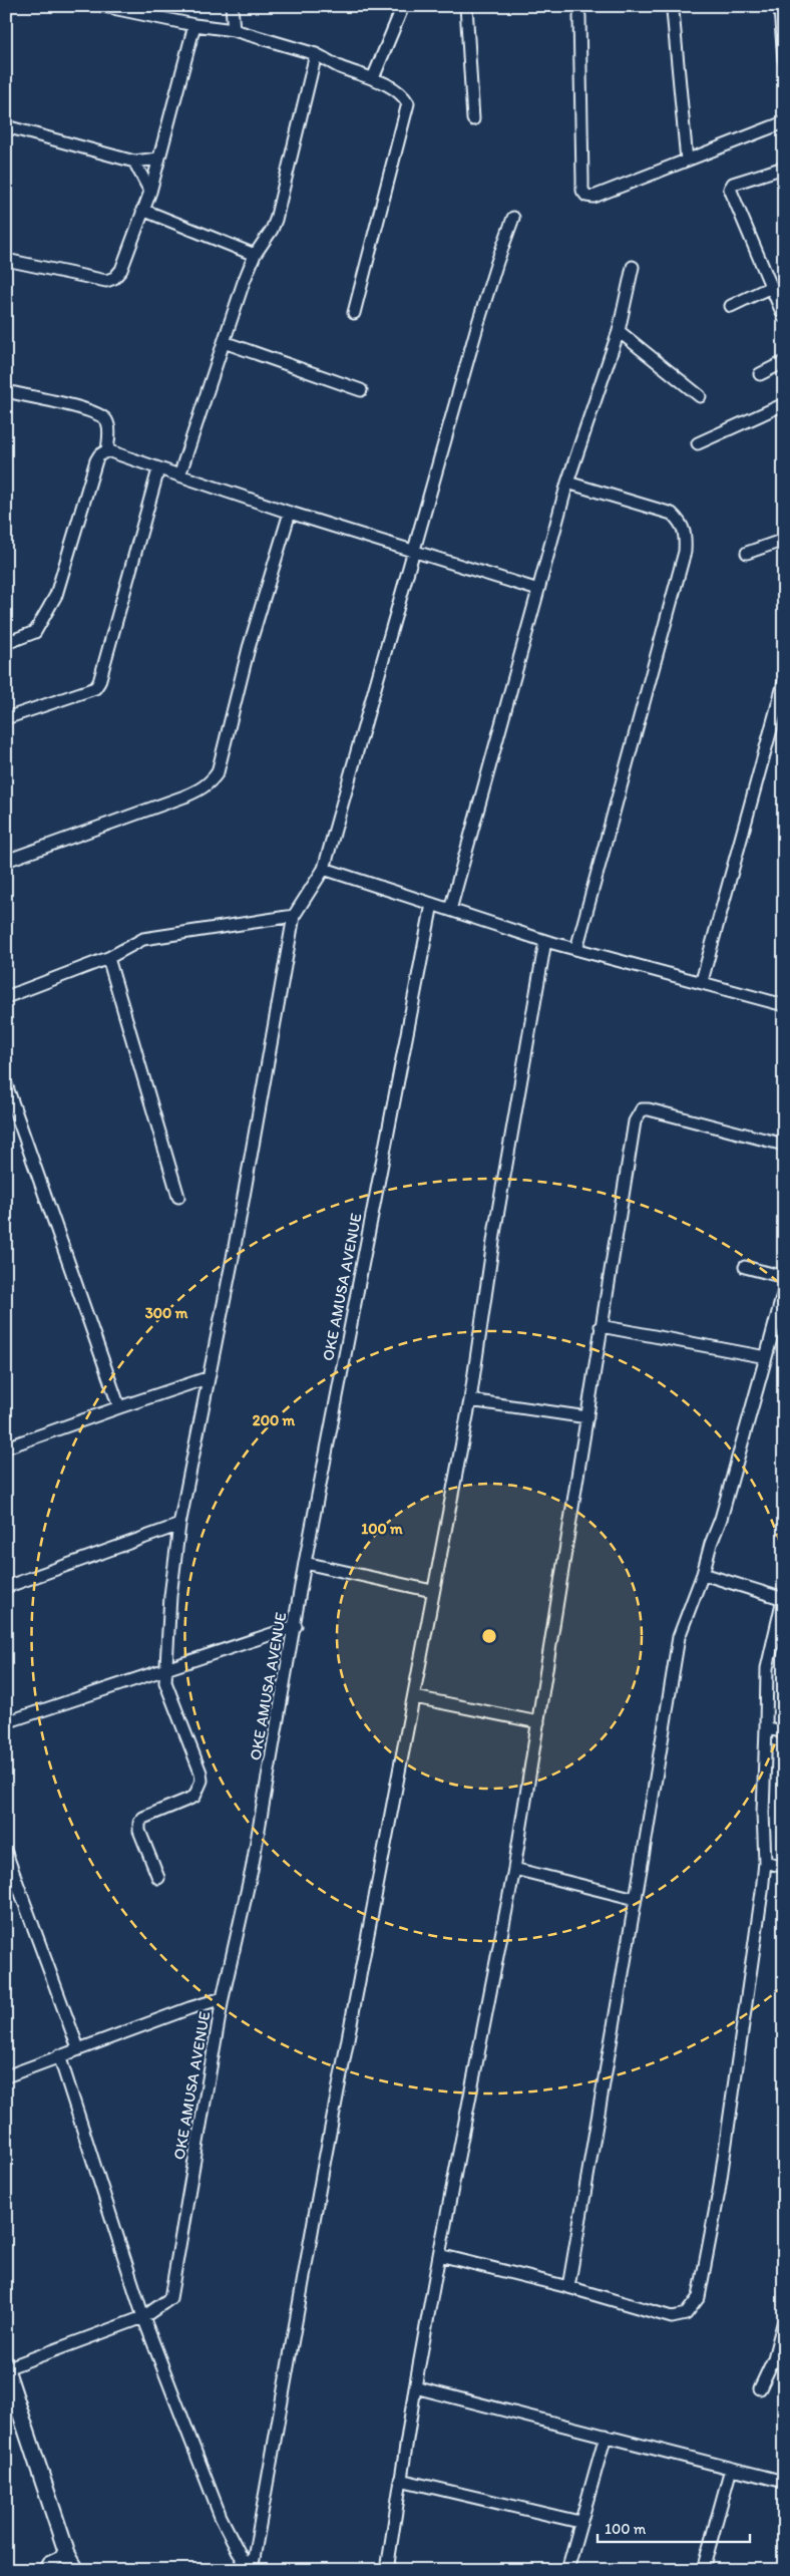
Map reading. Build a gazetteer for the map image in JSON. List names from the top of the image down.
{
  "streets": {
    "street": ["OKE AMUSA AVENUE"]
  },
  "scale_bar": "100 m",
  "rings": ["300 m", "200 m", "100 m"]
}
